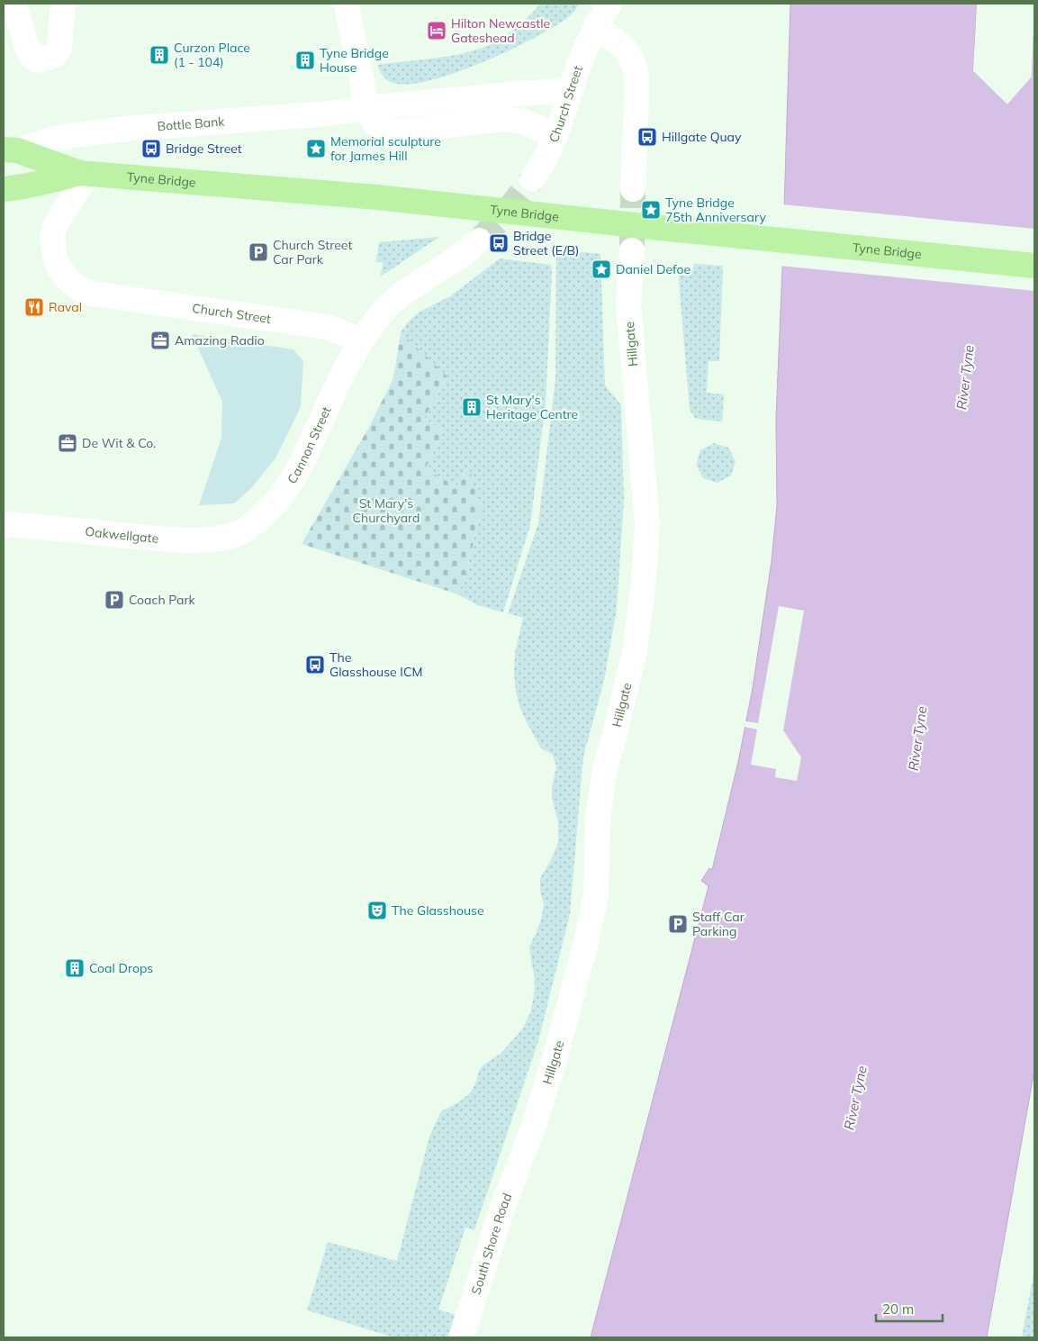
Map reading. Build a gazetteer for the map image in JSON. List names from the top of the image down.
{
  "streets": {
    "highway": ["Tyne Bridge"],
    "street": [
      "Church Street",
      "Bottle Bank",
      "Hillgate",
      "Cannon Street",
      "Oakwellgate",
      "South Shore Road"
    ]
  },
  "crossings": [
    ["Church Street", "Bottle Bank"],
    ["Church Street", "Tyne Bridge"],
    ["Church Street", "Cannon Street"],
    ["Bottle Bank", "Tyne Bridge"],
    ["Hillgate", "South Shore Road"],
    ["Cannon Street", "Oakwellgate"]
  ],
  "water": ["River Tyne"],
  "parks": ["St Mary's Churchyard"],
  "places": {
    "hotel": ["Hilton Newcastle Gateshead"],
    "building": [
      "Curzon Place (1 - 104)",
      "Tyne Bridge House",
      "St Mary's Heritage Centre",
      "Coal Drops"
    ],
    "bus stop": [
      "Hillgate Quay",
      "Bridge Street",
      "Bridge Street (E/B)",
      "The Glasshouse ICM"
    ],
    "place": ["Memorial sculpture for James Hill", "Tyne Bridge 75th Anniversary", "Daniel Defoe"],
    "parking": ["Church Street Car Park", "Coach Park", "Staff Car Parking"],
    "restaurant": ["Raval"],
    "office": ["Amazing Radio", "De Wit & Co."],
    "theatre": ["The Glasshouse"]
  },
  "scale_bar": "20 m"
}
